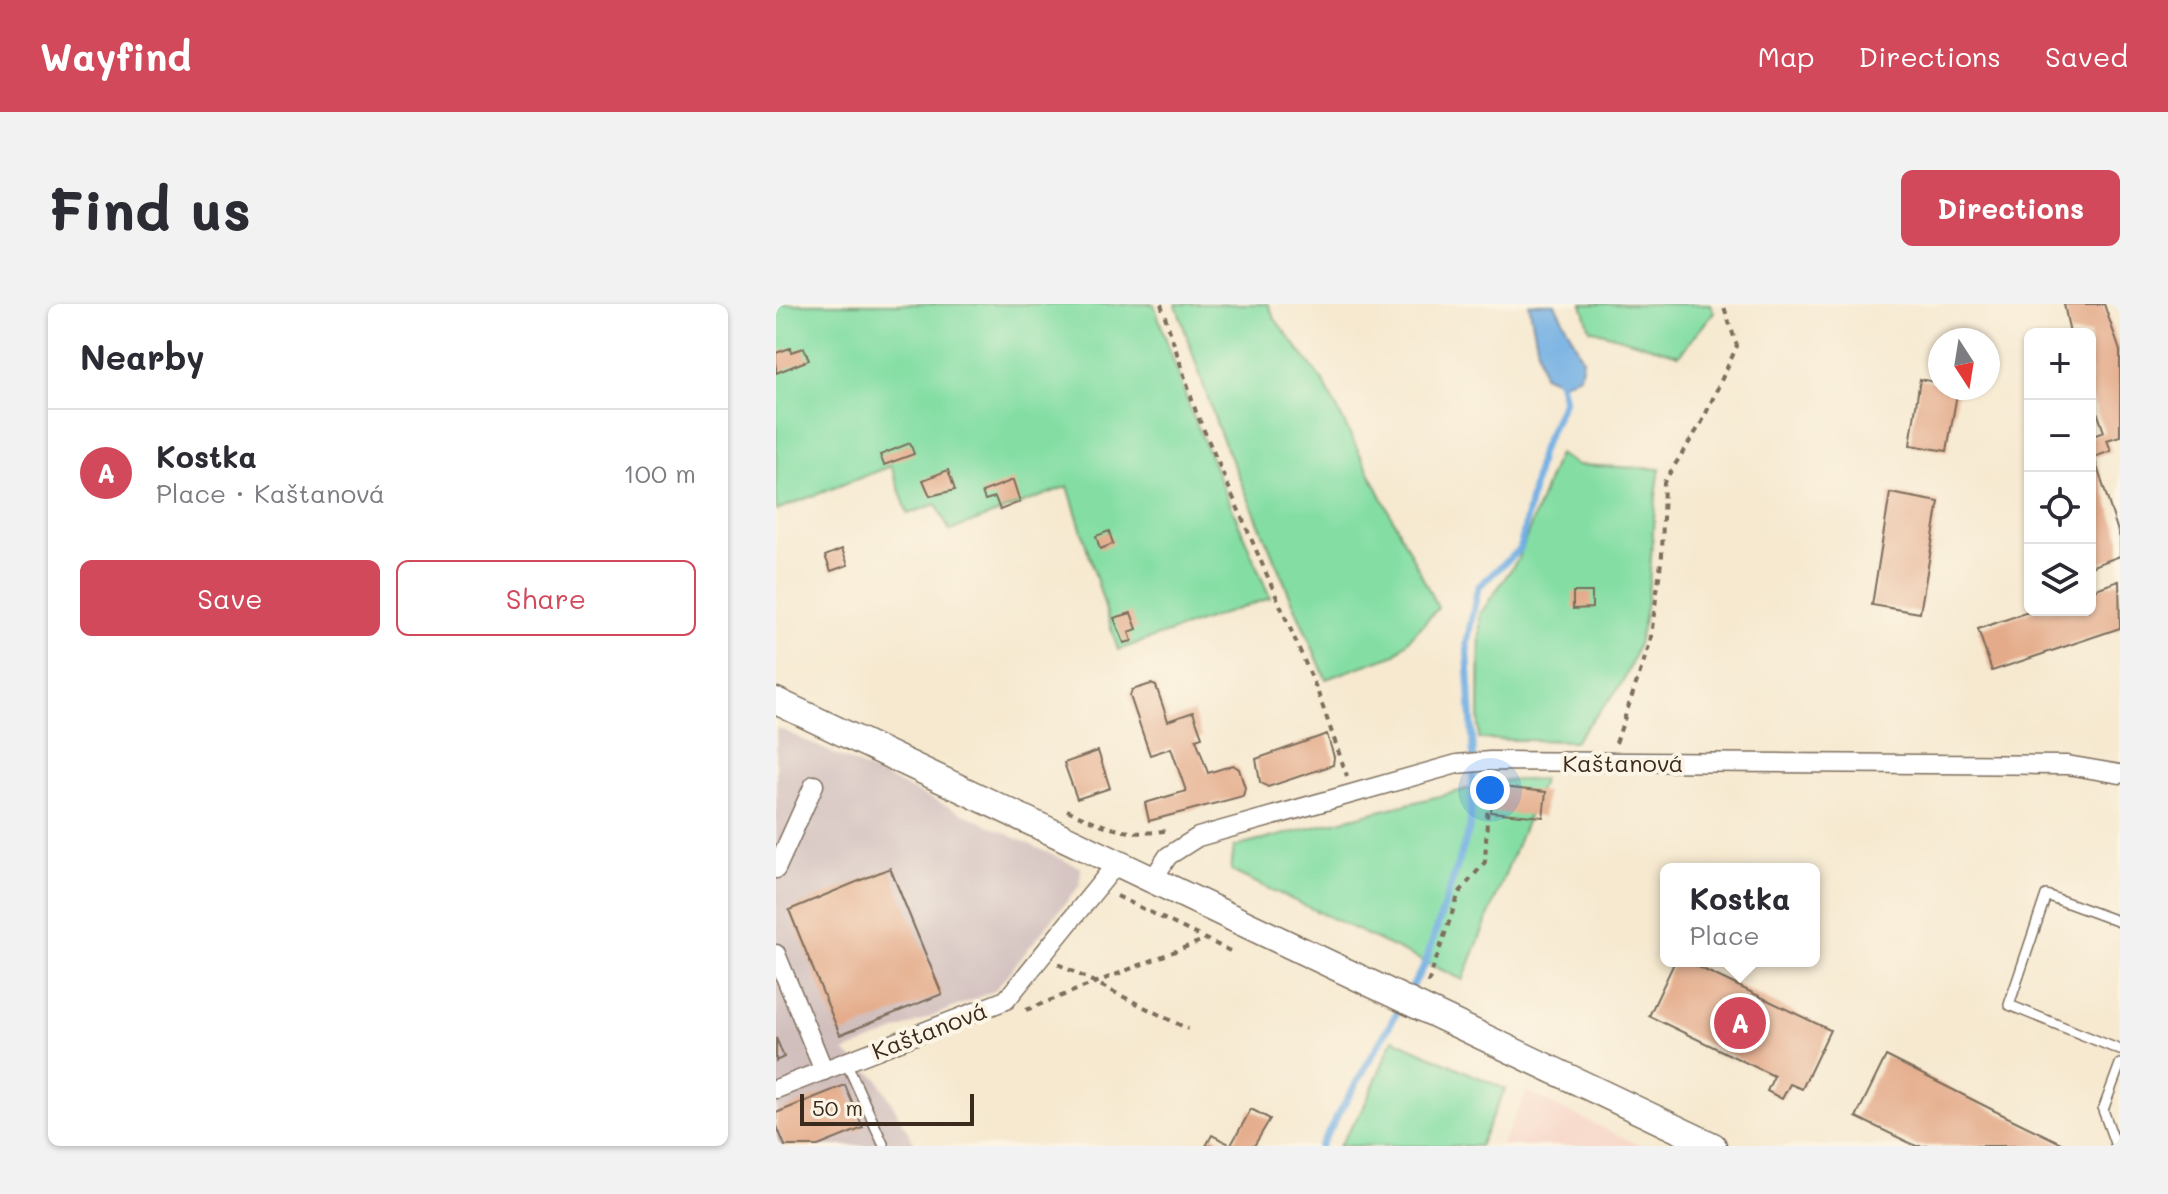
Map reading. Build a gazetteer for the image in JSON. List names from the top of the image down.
{
  "streets": {
    "street": ["Kaštanová"]
  },
  "scale_bar": "50 m",
  "north": "bottom",
  "page": {
    "header": "Wayfind",
    "nav": ["Map", "Directions", "Saved"],
    "buttons": [
      "Directions",
      ["Save", "Share"]
    ],
    "title": "Find us",
    "heading": "Nearby",
    "map_buttons": ["+", "−"],
    "list": [
      {
        "mark": "A",
        "name": "Kostka",
        "note": "Place · Kaštanová",
        "value": "100 m"
      }
    ],
    "popup": ["Kostka", "Place"],
    "pins": "A",
    "scale": "50 m"
  }
}
